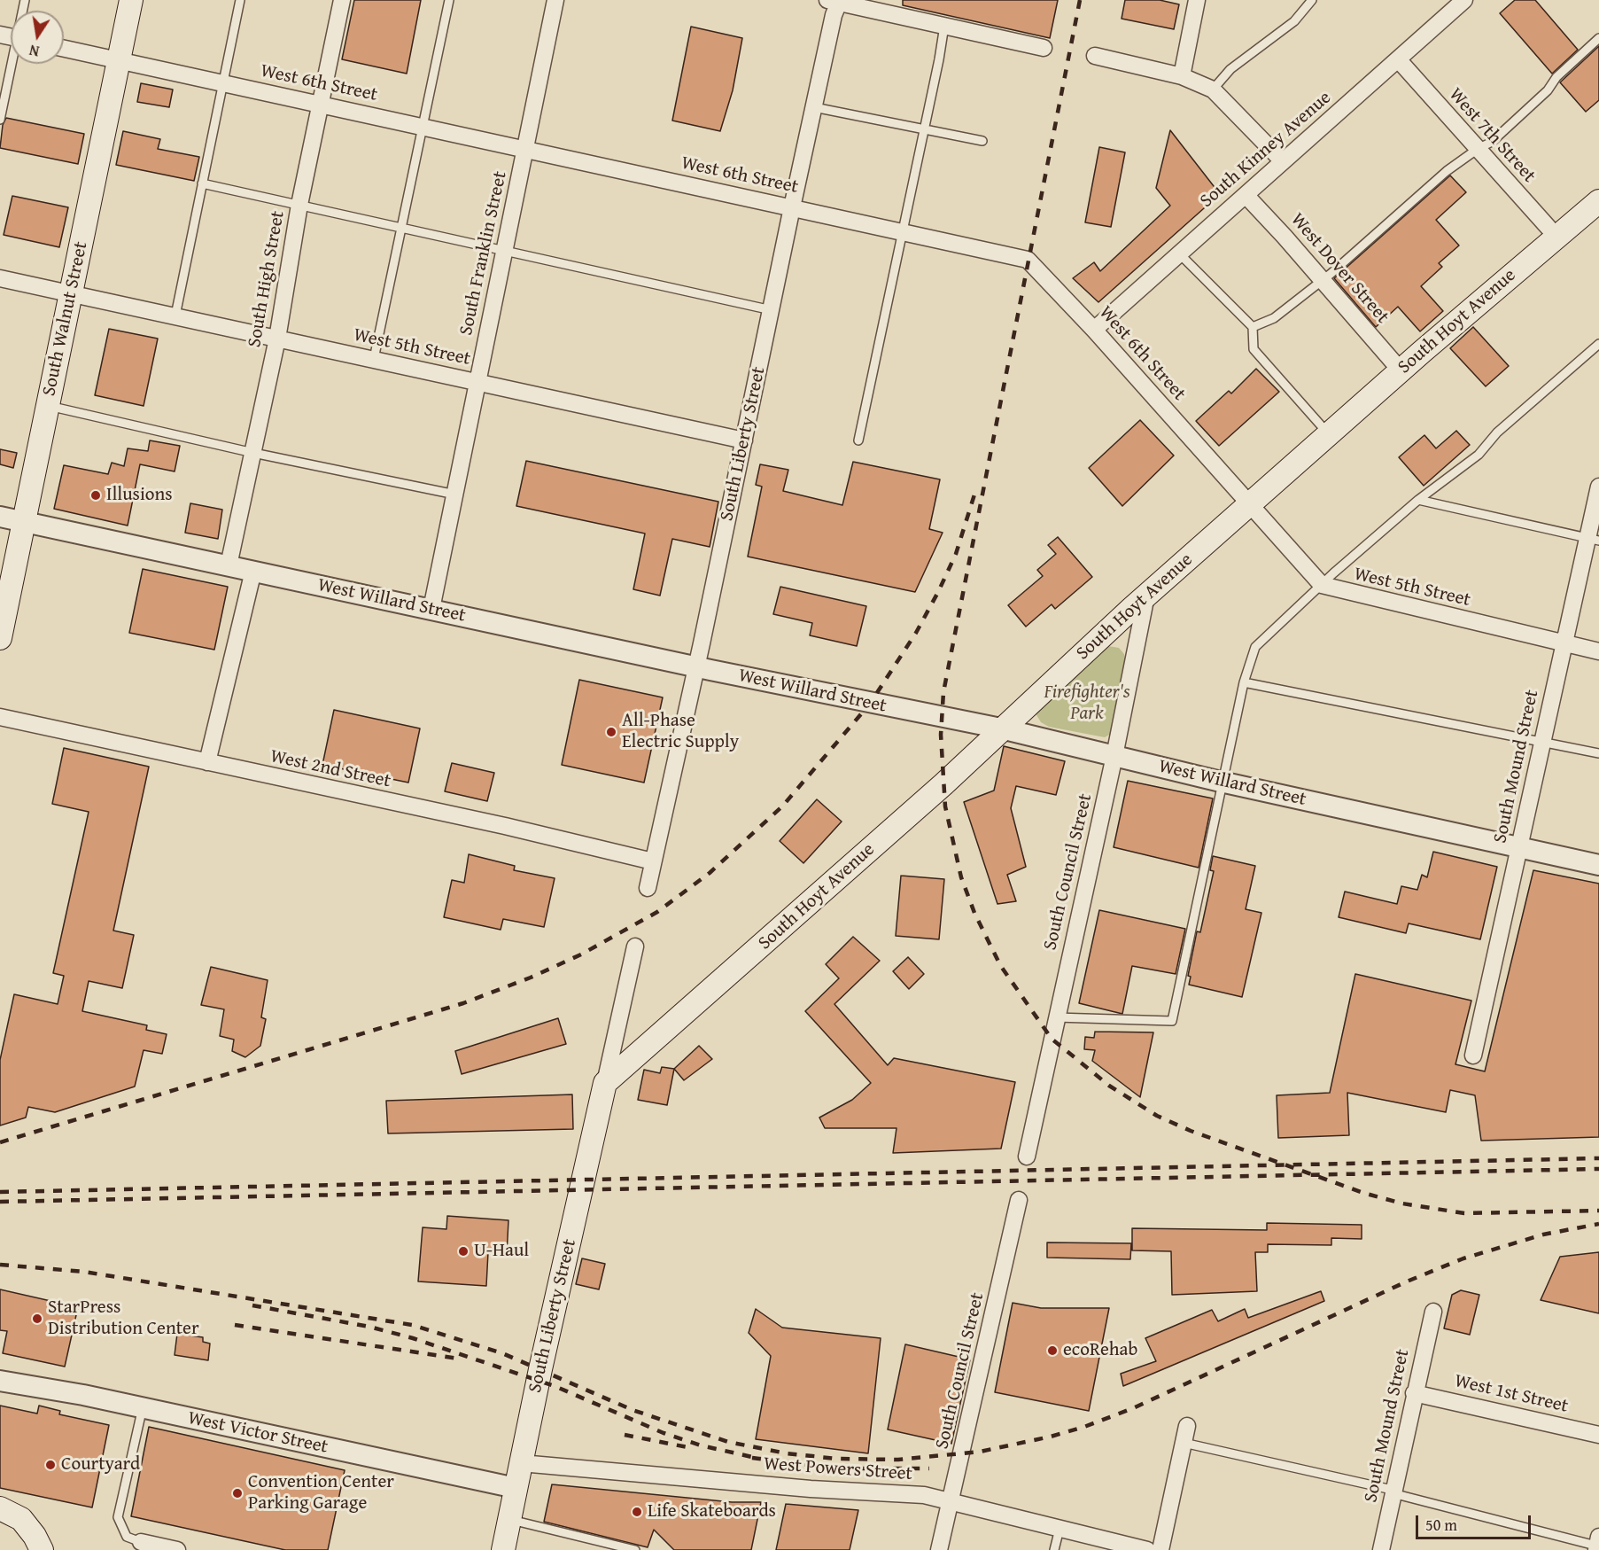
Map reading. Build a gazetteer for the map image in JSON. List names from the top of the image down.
{
  "streets": {
    "main road": ["South Walnut Street", "South Hoyt Avenue", "South Liberty Street"],
    "street": [
      "West 6th Street",
      "West 7th Street",
      "South Kinney Avenue",
      "South Franklin Street",
      "West Dover Street",
      "South High Street",
      "West 5th Street",
      "West Willard Street",
      "South Mound Street",
      "West 2nd Street",
      "South Council Street",
      "West 1st Street",
      "West Victor Street",
      "West Powers Street"
    ]
  },
  "crossings": [
    ["West 6th Street", "South Kinney Avenue"],
    ["West 6th Street", "South Franklin Street"],
    ["West 6th Street", "South High Street"],
    ["West 6th Street", "South Walnut Street"],
    ["West 6th Street", "South Hoyt Avenue"],
    ["West 6th Street", "South Liberty Street"],
    ["West 7th Street", "South Kinney Avenue"],
    ["West 7th Street", "South Hoyt Avenue"],
    ["South Kinney Avenue", "West Dover Street"],
    ["South Franklin Street", "West 5th Street"],
    ["South Franklin Street", "West Willard Street"],
    ["West Dover Street", "South Hoyt Avenue"],
    ["South High Street", "West 5th Street"],
    ["South High Street", "West Willard Street"],
    ["South Walnut Street", "West 5th Street"],
    ["South Walnut Street", "West Willard Street"],
    ["South Hoyt Avenue", "South Liberty Street"],
    ["South Hoyt Avenue", "West Willard Street"],
    ["South Hoyt Avenue", "South Council Street"],
    ["West 5th Street", "South Liberty Street"],
    ["West 5th Street", "South Mound Street"],
    ["South Liberty Street", "West Willard Street"],
    ["South Liberty Street", "West 2nd Street"],
    ["South Liberty Street", "West Victor Street"],
    ["South Liberty Street", "West Powers Street"],
    ["West Willard Street", "South Mound Street"],
    ["West Willard Street", "South Council Street"],
    ["South Mound Street", "West 1st Street"],
    ["South Council Street", "West Powers Street"]
  ],
  "parks": ["Firefighter's Park"],
  "places": [
    "Illusions",
    "All-Phase Electric Supply",
    "U-Haul",
    "StarPress Distribution Center",
    "ecoRehab",
    "Courtyard",
    "Convention Center Parking Garage",
    "Life Skateboards"
  ],
  "scale_bar": "50 m",
  "north": "bottom"
}
